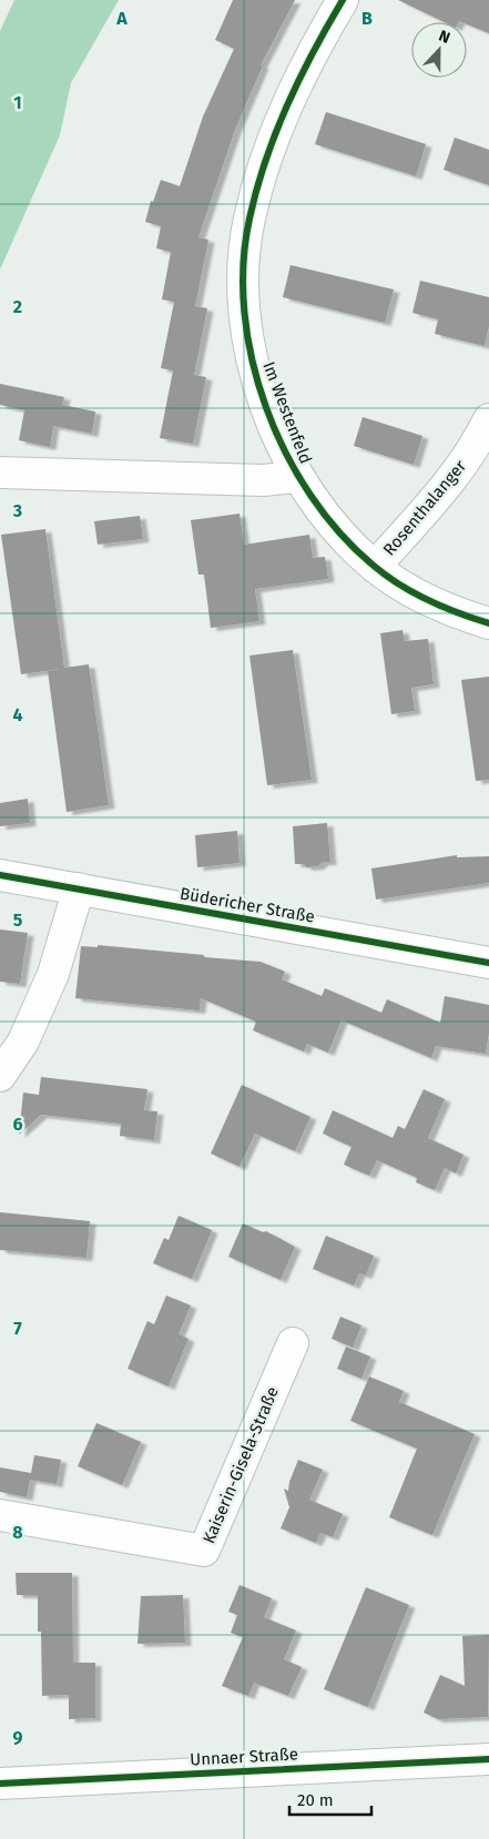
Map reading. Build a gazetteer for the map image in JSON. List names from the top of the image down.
{
  "streets": {
    "street": [
      "Im Westenfeld",
      "Rosenthalanger",
      "Büdericher Straße",
      "Kaiserin-Gisela-Straße",
      "Unnaer Straße"
    ]
  },
  "crossings": [
    ["Im Westenfeld", "Rosenthalanger"]
  ],
  "scale_bar": "20 m",
  "north": "top",
  "grid": {
    "columns": ["A", "B"],
    "rows": [
      "1",
      "2",
      "3",
      "4",
      "5",
      "6",
      "7",
      "8",
      "9"
    ]
  }
}
